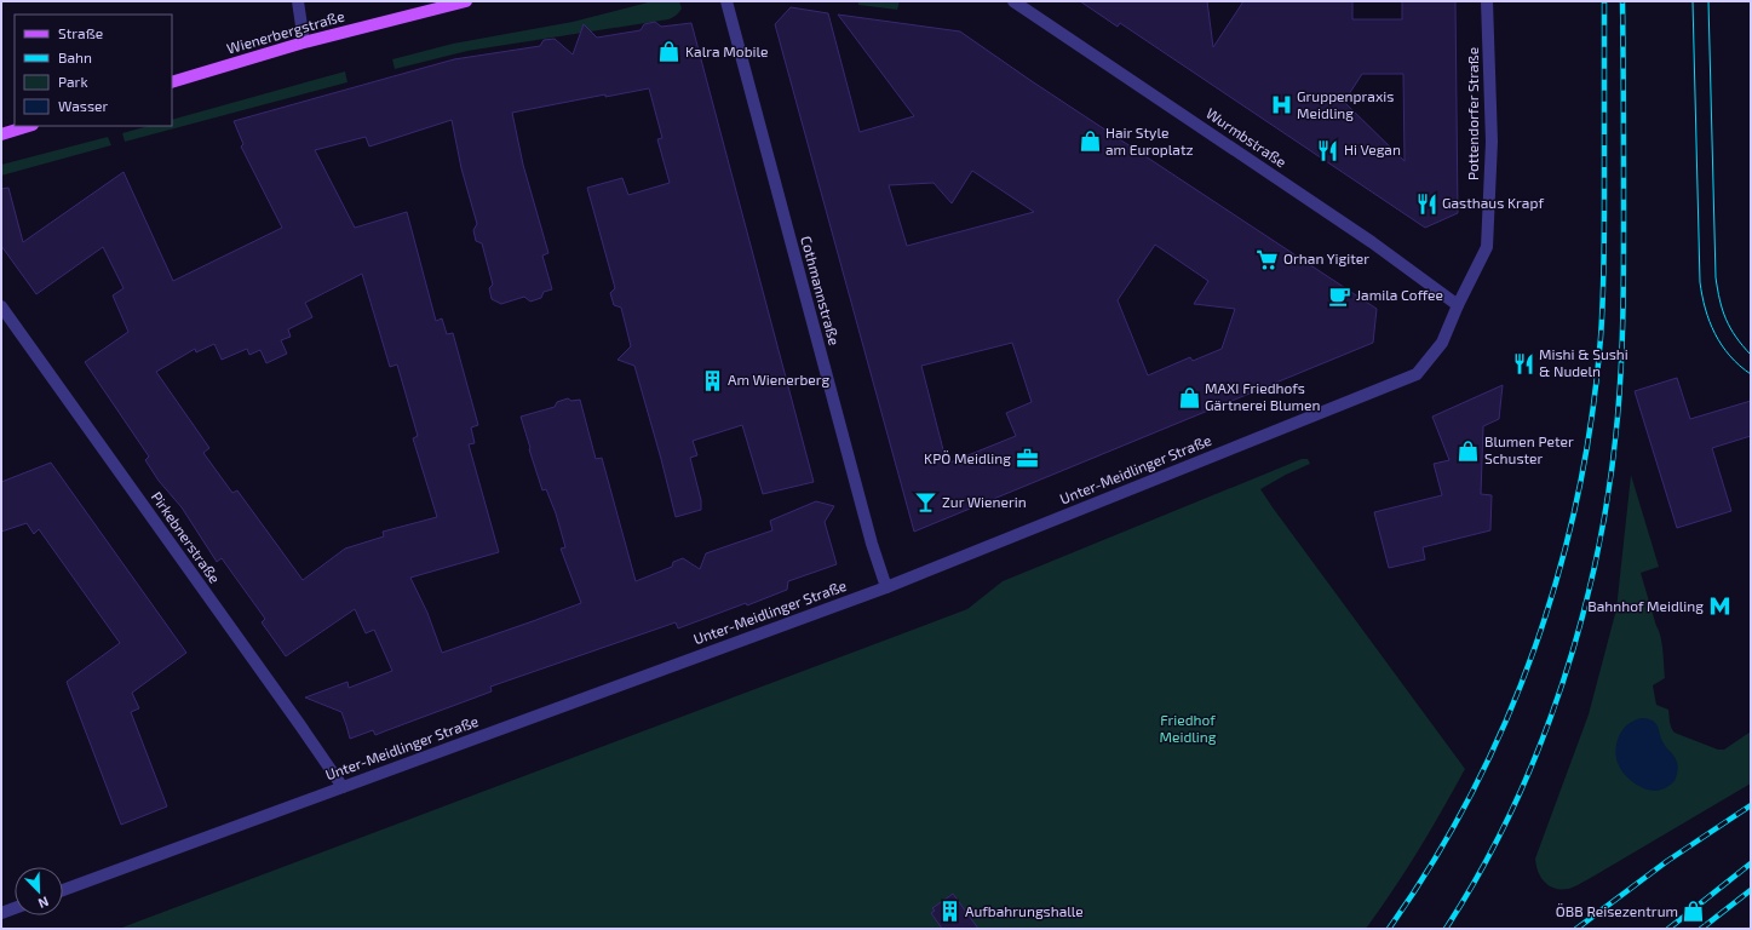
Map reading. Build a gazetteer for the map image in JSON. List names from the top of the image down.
{
  "streets": {
    "main road": ["Wienerbergstraße"],
    "street": [
      "Pottendorfer Straße",
      "Wurmbstraße",
      "Cothmannstraße",
      "Unter-Meidlinger Straße",
      "Pirkebnerstraße"
    ]
  },
  "crossings": [
    ["Pottendorfer Straße", "Wurmbstraße"],
    ["Pottendorfer Straße", "Unter-Meidlinger Straße"],
    ["Wurmbstraße", "Unter-Meidlinger Straße"],
    ["Cothmannstraße", "Unter-Meidlinger Straße"],
    ["Unter-Meidlinger Straße", "Pirkebnerstraße"]
  ],
  "parks": ["Friedhof Meidling"],
  "places": {
    "shop": [
      "Kalra Mobile",
      "Hair Style am Europlatz",
      "MAXI Friedhofs Gärtnerei Blumen",
      "Blumen Peter Schuster",
      "ÖBB Reisezentrum"
    ],
    "hospital": ["Gruppenpraxis Meidling"],
    "restaurant": ["Hi Vegan", "Gasthaus Krapf", "Mishi & Sushi & Nudeln"],
    "supermarket": ["Orhan Yigiter"],
    "cafe": ["Jamila Coffee"],
    "building": ["Am Wienerberg", "Aufbahrungshalle"],
    "office": ["KPÖ Meidling"],
    "bar": ["Zur Wienerin"],
    "metro station": ["Bahnhof Meidling"]
  },
  "legend": [
    "Straße",
    "Bahn",
    "Park",
    "Wasser"
  ],
  "north": "bottom right"
}
